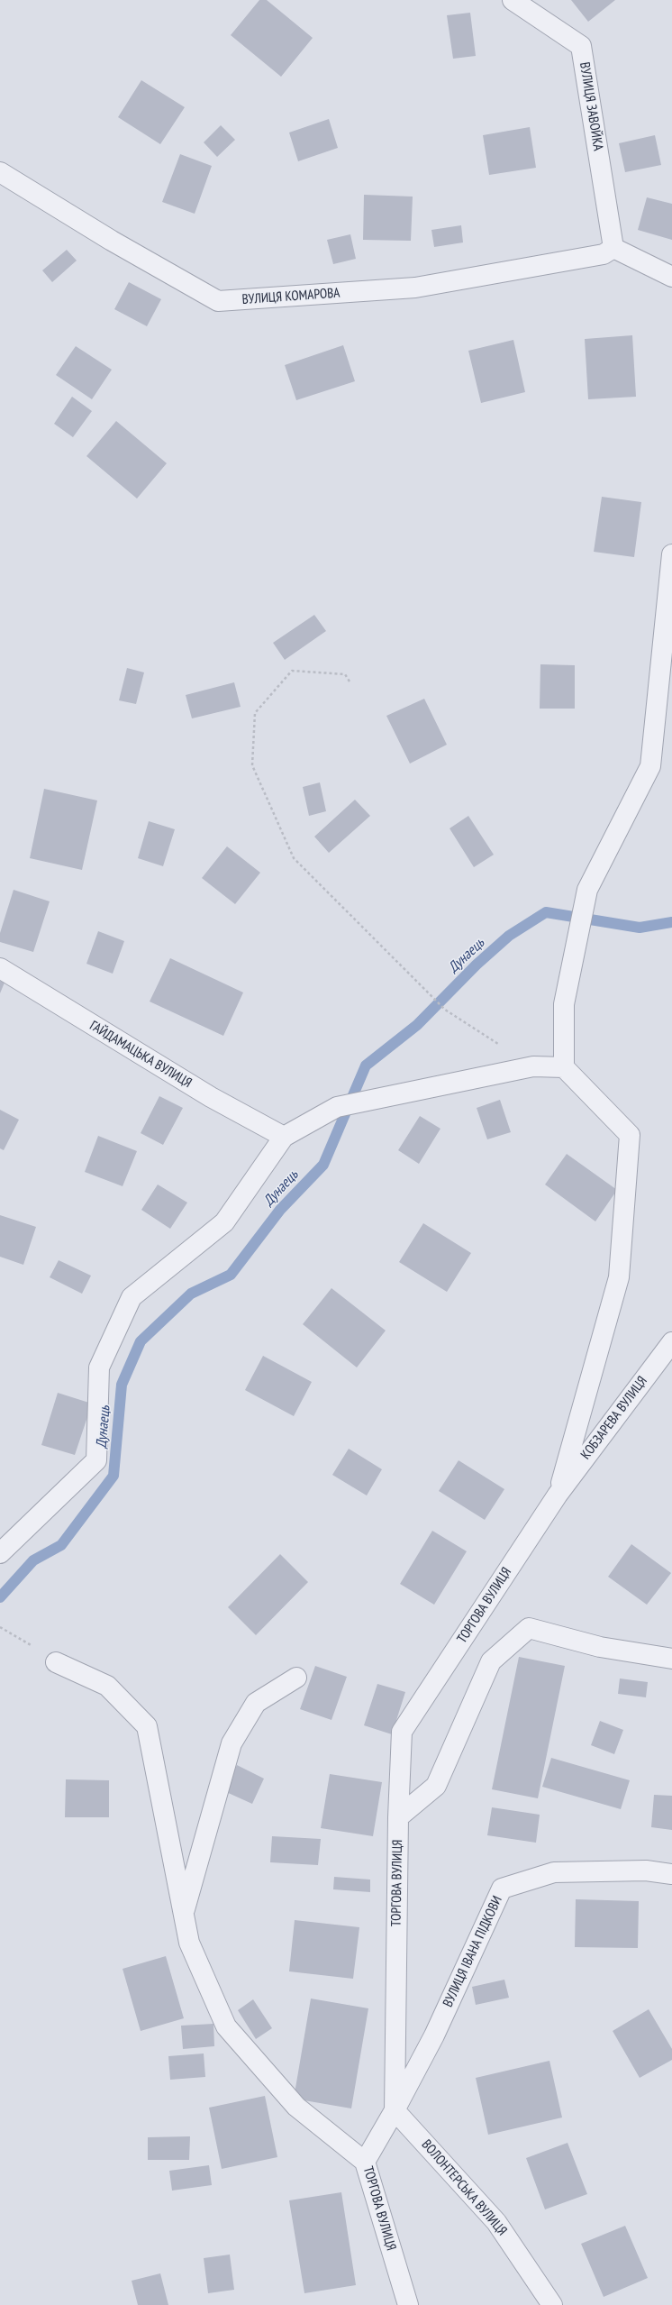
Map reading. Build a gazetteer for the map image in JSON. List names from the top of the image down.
{
  "streets": {
    "street": [
      "ВУЛИЦЯ ЗАВОЙКА",
      "ВУЛИЦЯ КОМАРОВА",
      "ГАЙДАМАЦЬКА ВУЛИЦЯ",
      "КОБЗАРЕВА ВУЛИЦЯ",
      "ТОРГОВА ВУЛИЦЯ",
      "ВУЛИЦЯ ІВАНА ПІДКОВИ",
      "ВОЛОНТЕРСЬКА ВУЛИЦЯ"
    ]
  },
  "crossings": [
    ["ВУЛИЦЯ ЗАВОЙКА", "ВУЛИЦЯ КОМАРОВА"],
    ["КОБЗАРЕВА ВУЛИЦЯ", "ТОРГОВА ВУЛИЦЯ"],
    ["ТОРГОВА ВУЛИЦЯ", "ВУЛИЦЯ ІВАНА ПІДКОВИ"],
    ["ТОРГОВА ВУЛИЦЯ", "ВОЛОНТЕРСЬКА ВУЛИЦЯ"],
    ["ВУЛИЦЯ ІВАНА ПІДКОВИ", "ВОЛОНТЕРСЬКА ВУЛИЦЯ"]
  ],
  "water": ["Дунаець"]
}
